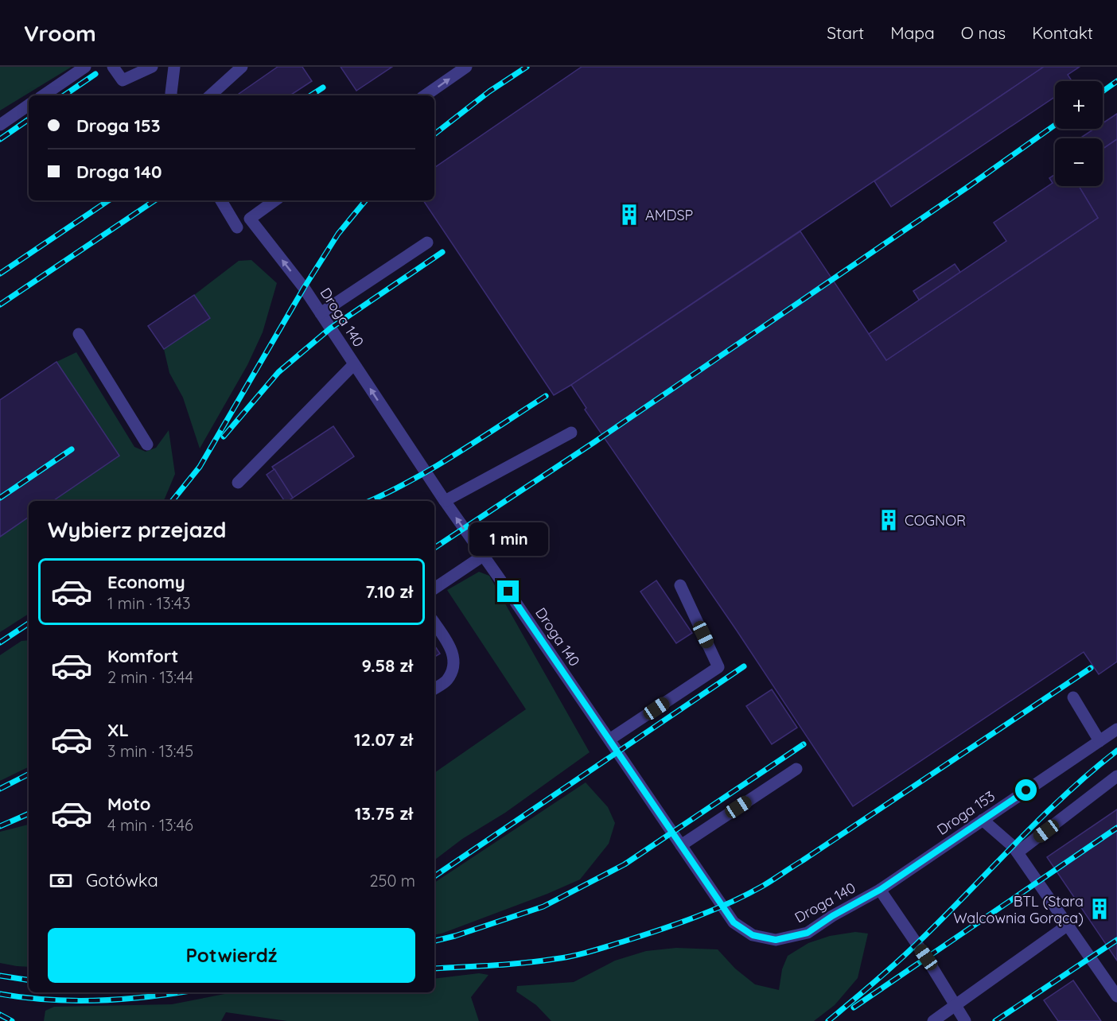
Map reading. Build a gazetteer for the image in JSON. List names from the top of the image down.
{
  "streets": {
    "lane": ["Droga 140", "Droga 153"]
  },
  "crossings": [
    ["Droga 140", "Droga 153"]
  ],
  "places": {
    "building": ["AMDSP", "COGNOR", "BTL (Stara Walcownia Gorąca)"]
  },
  "page": {
    "header": "Vroom",
    "nav": [
      "Start",
      "Mapa",
      "O nas",
      "Kontakt"
    ],
    "map_buttons": ["+", "−"],
    "banner": ["Droga 153", "Droga 140"],
    "heading": "Wybierz przejazd",
    "bubble": "1 min",
    "list": [
      {
        "name": "Economy",
        "note": "1 min · 13:43",
        "value": "7.10 zł"
      },
      {
        "name": "Komfort",
        "note": "2 min · 13:44",
        "value": "9.58 zł"
      },
      {
        "name": "XL",
        "note": "3 min · 13:45",
        "value": "12.07 zł"
      },
      {
        "name": "Moto",
        "note": "4 min · 13:46",
        "value": "13.75 zł"
      }
    ],
    "pay": ["Gotówka", "250 m"],
    "buttons": "Potwierdź"
  }
}
